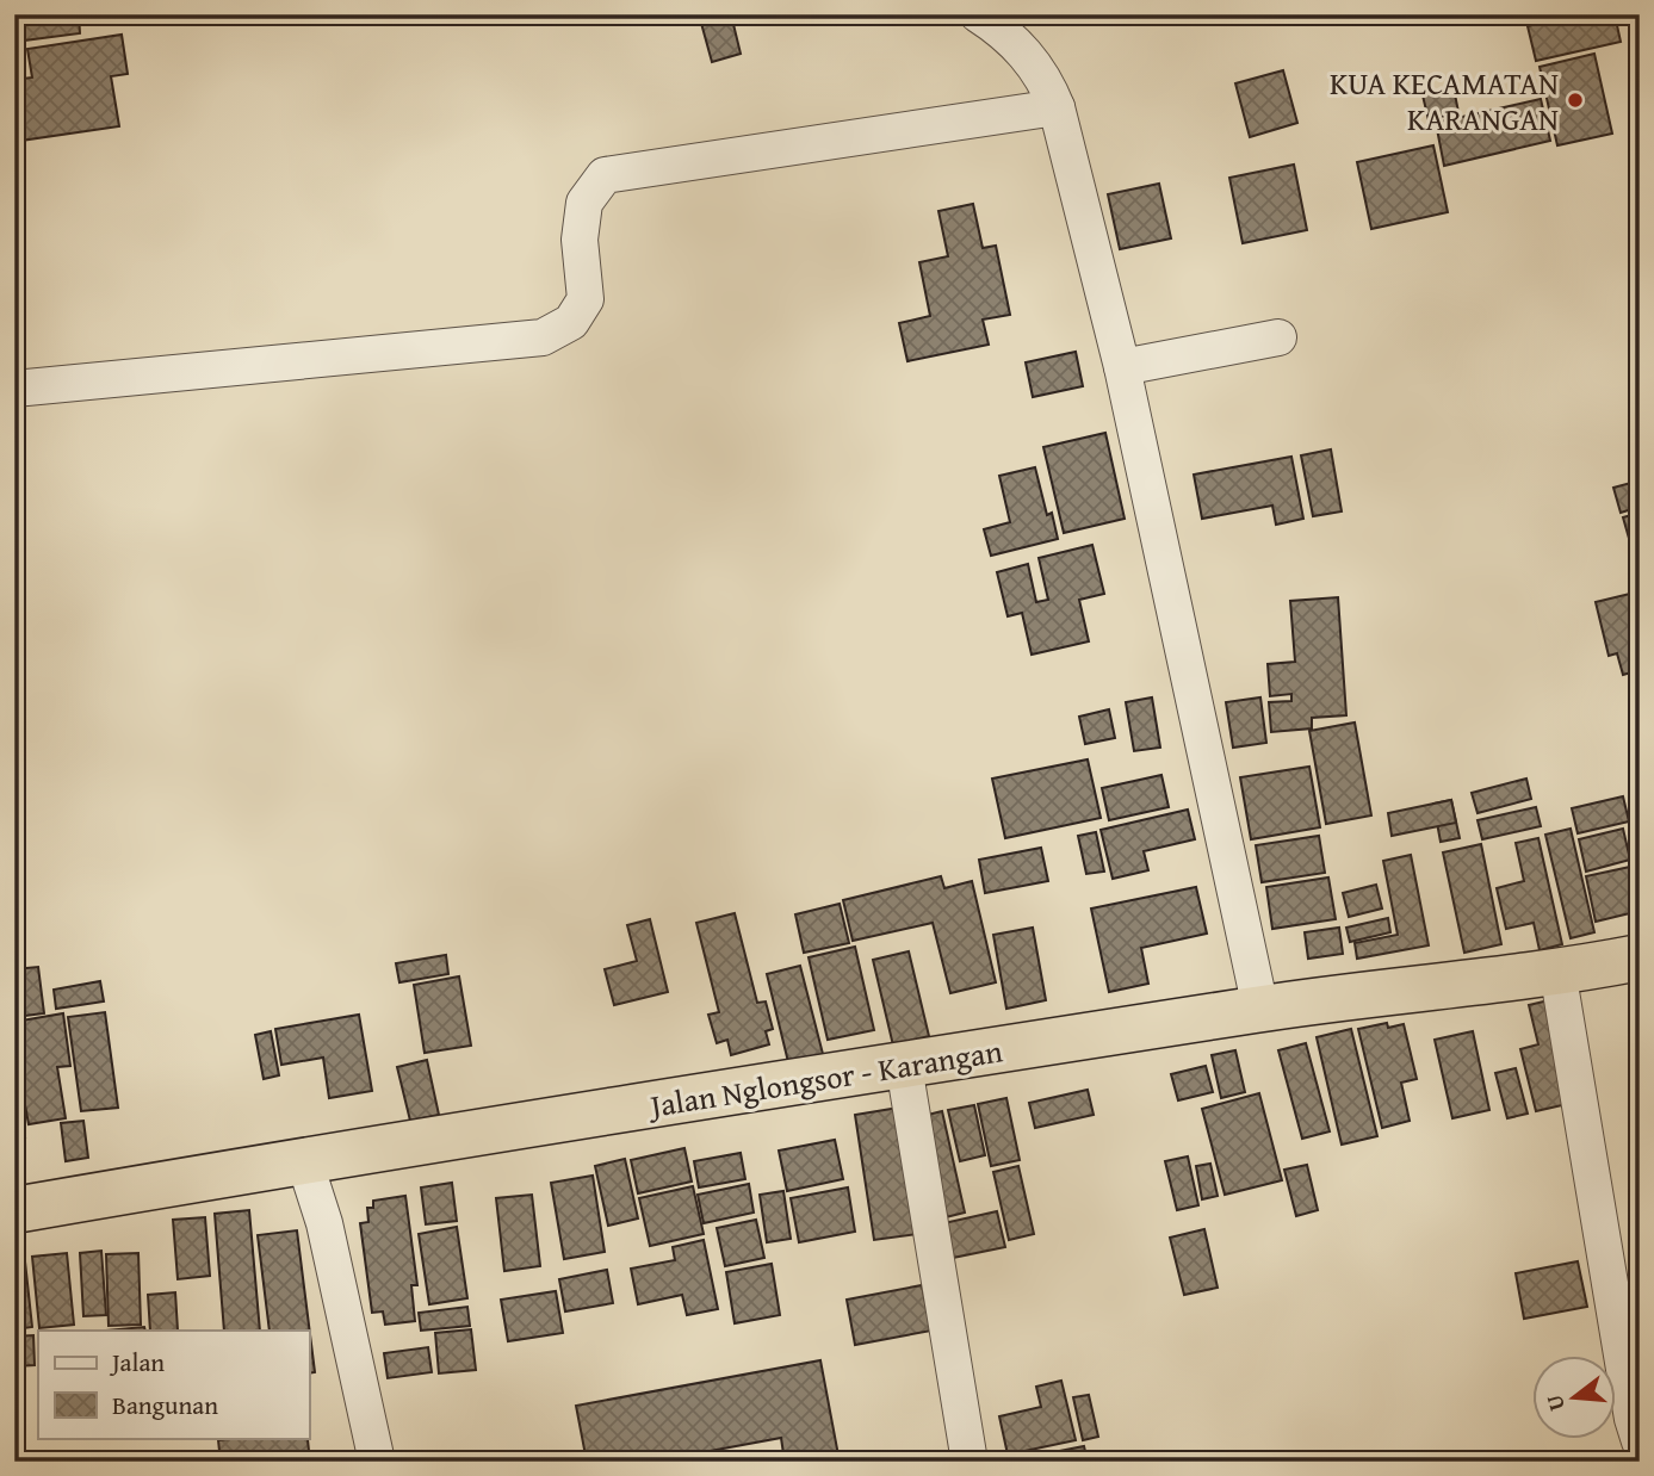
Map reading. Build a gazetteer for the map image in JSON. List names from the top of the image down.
{
  "streets": {
    "highway": ["Jalan Nglongsor - Karangan"]
  },
  "places": ["KUA KECAMATAN KARANGAN"],
  "legend": ["Jalan", "Bangunan"],
  "north": "left"
}
